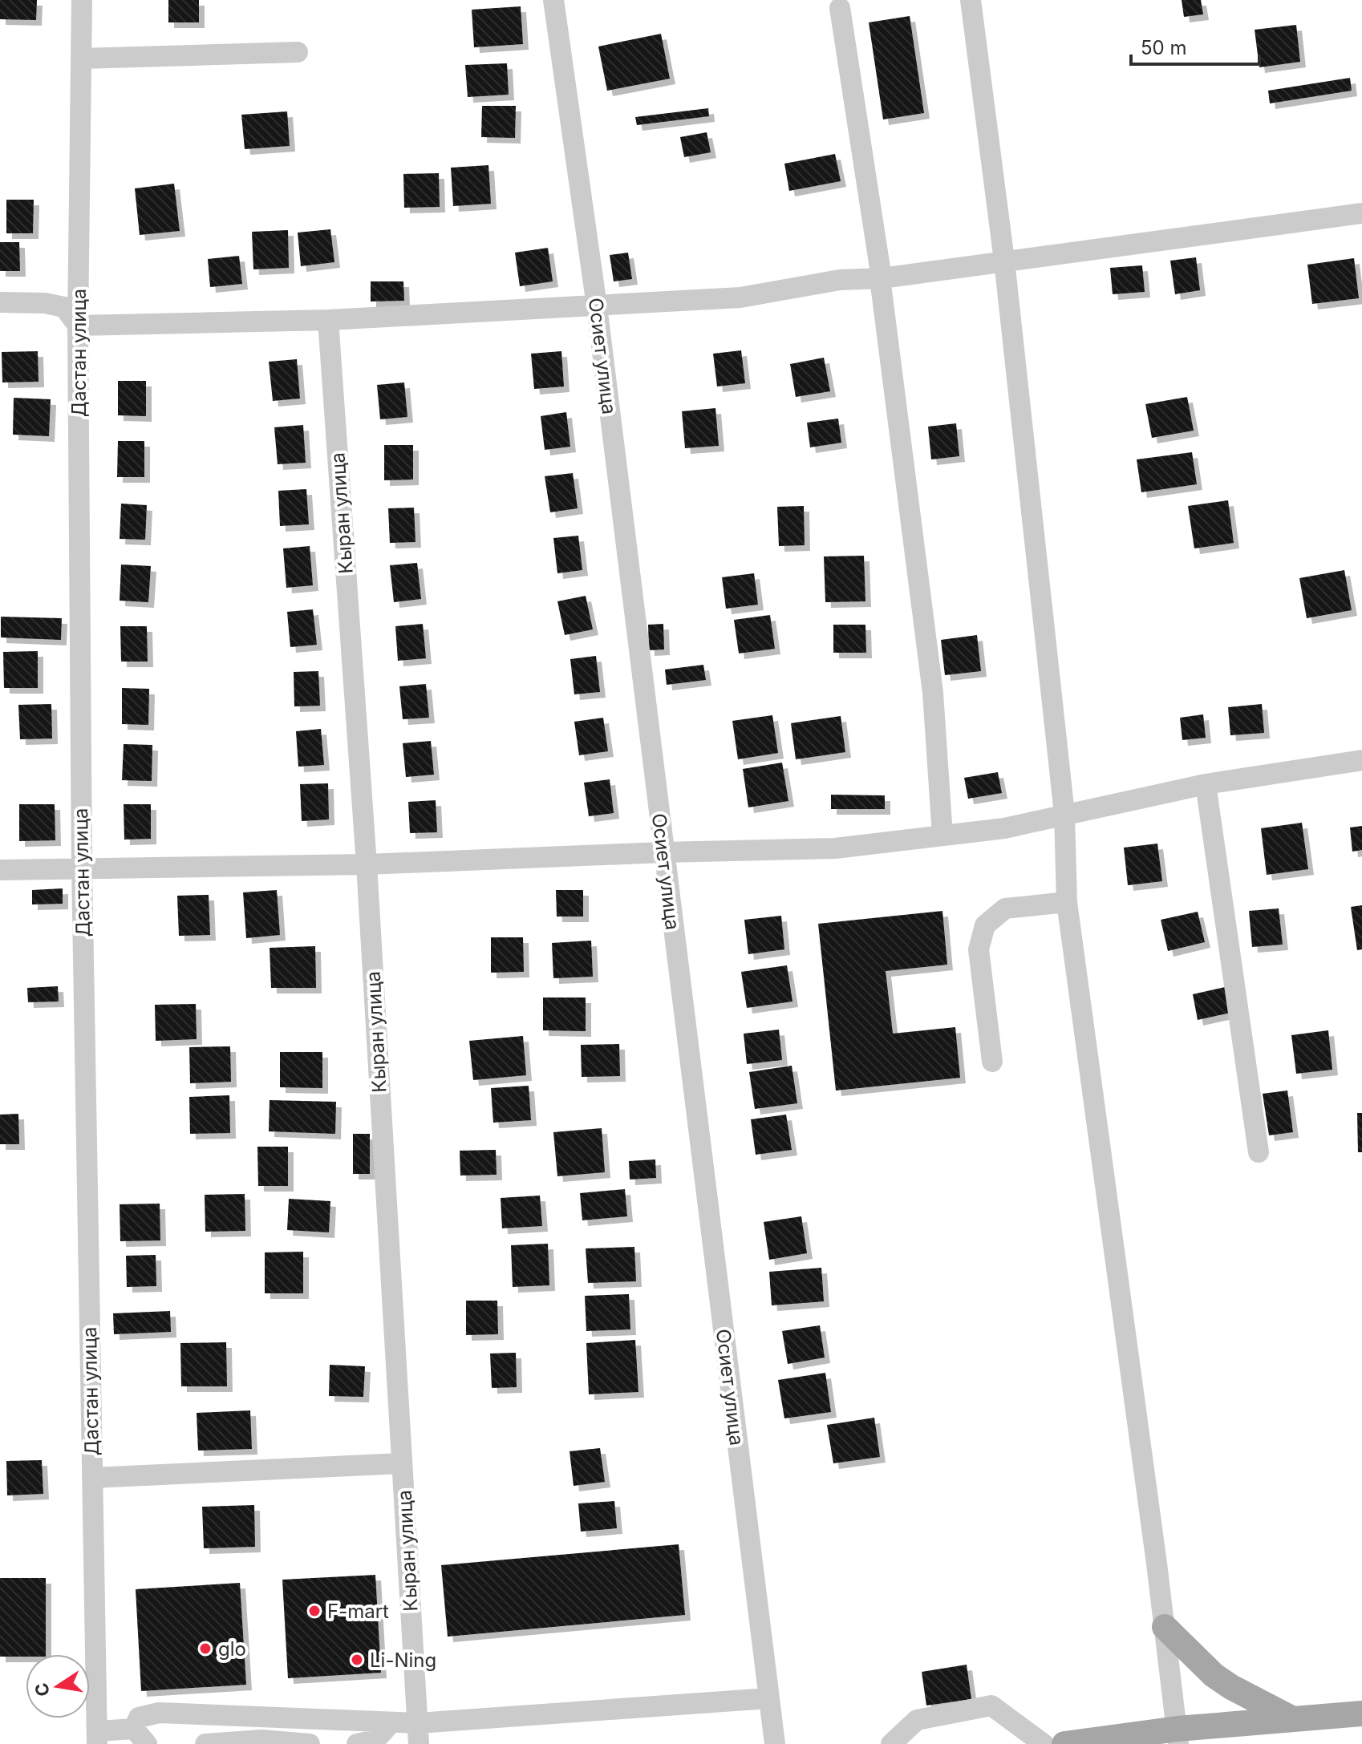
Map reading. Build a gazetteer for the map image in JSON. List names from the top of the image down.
{
  "streets": {
    "street": ["Дастан улица", "Осиет улица", "Кыран улица"]
  },
  "places": ["F-mart", "glo", "Li-Ning"],
  "scale_bar": "50 m",
  "north": "left"
}
